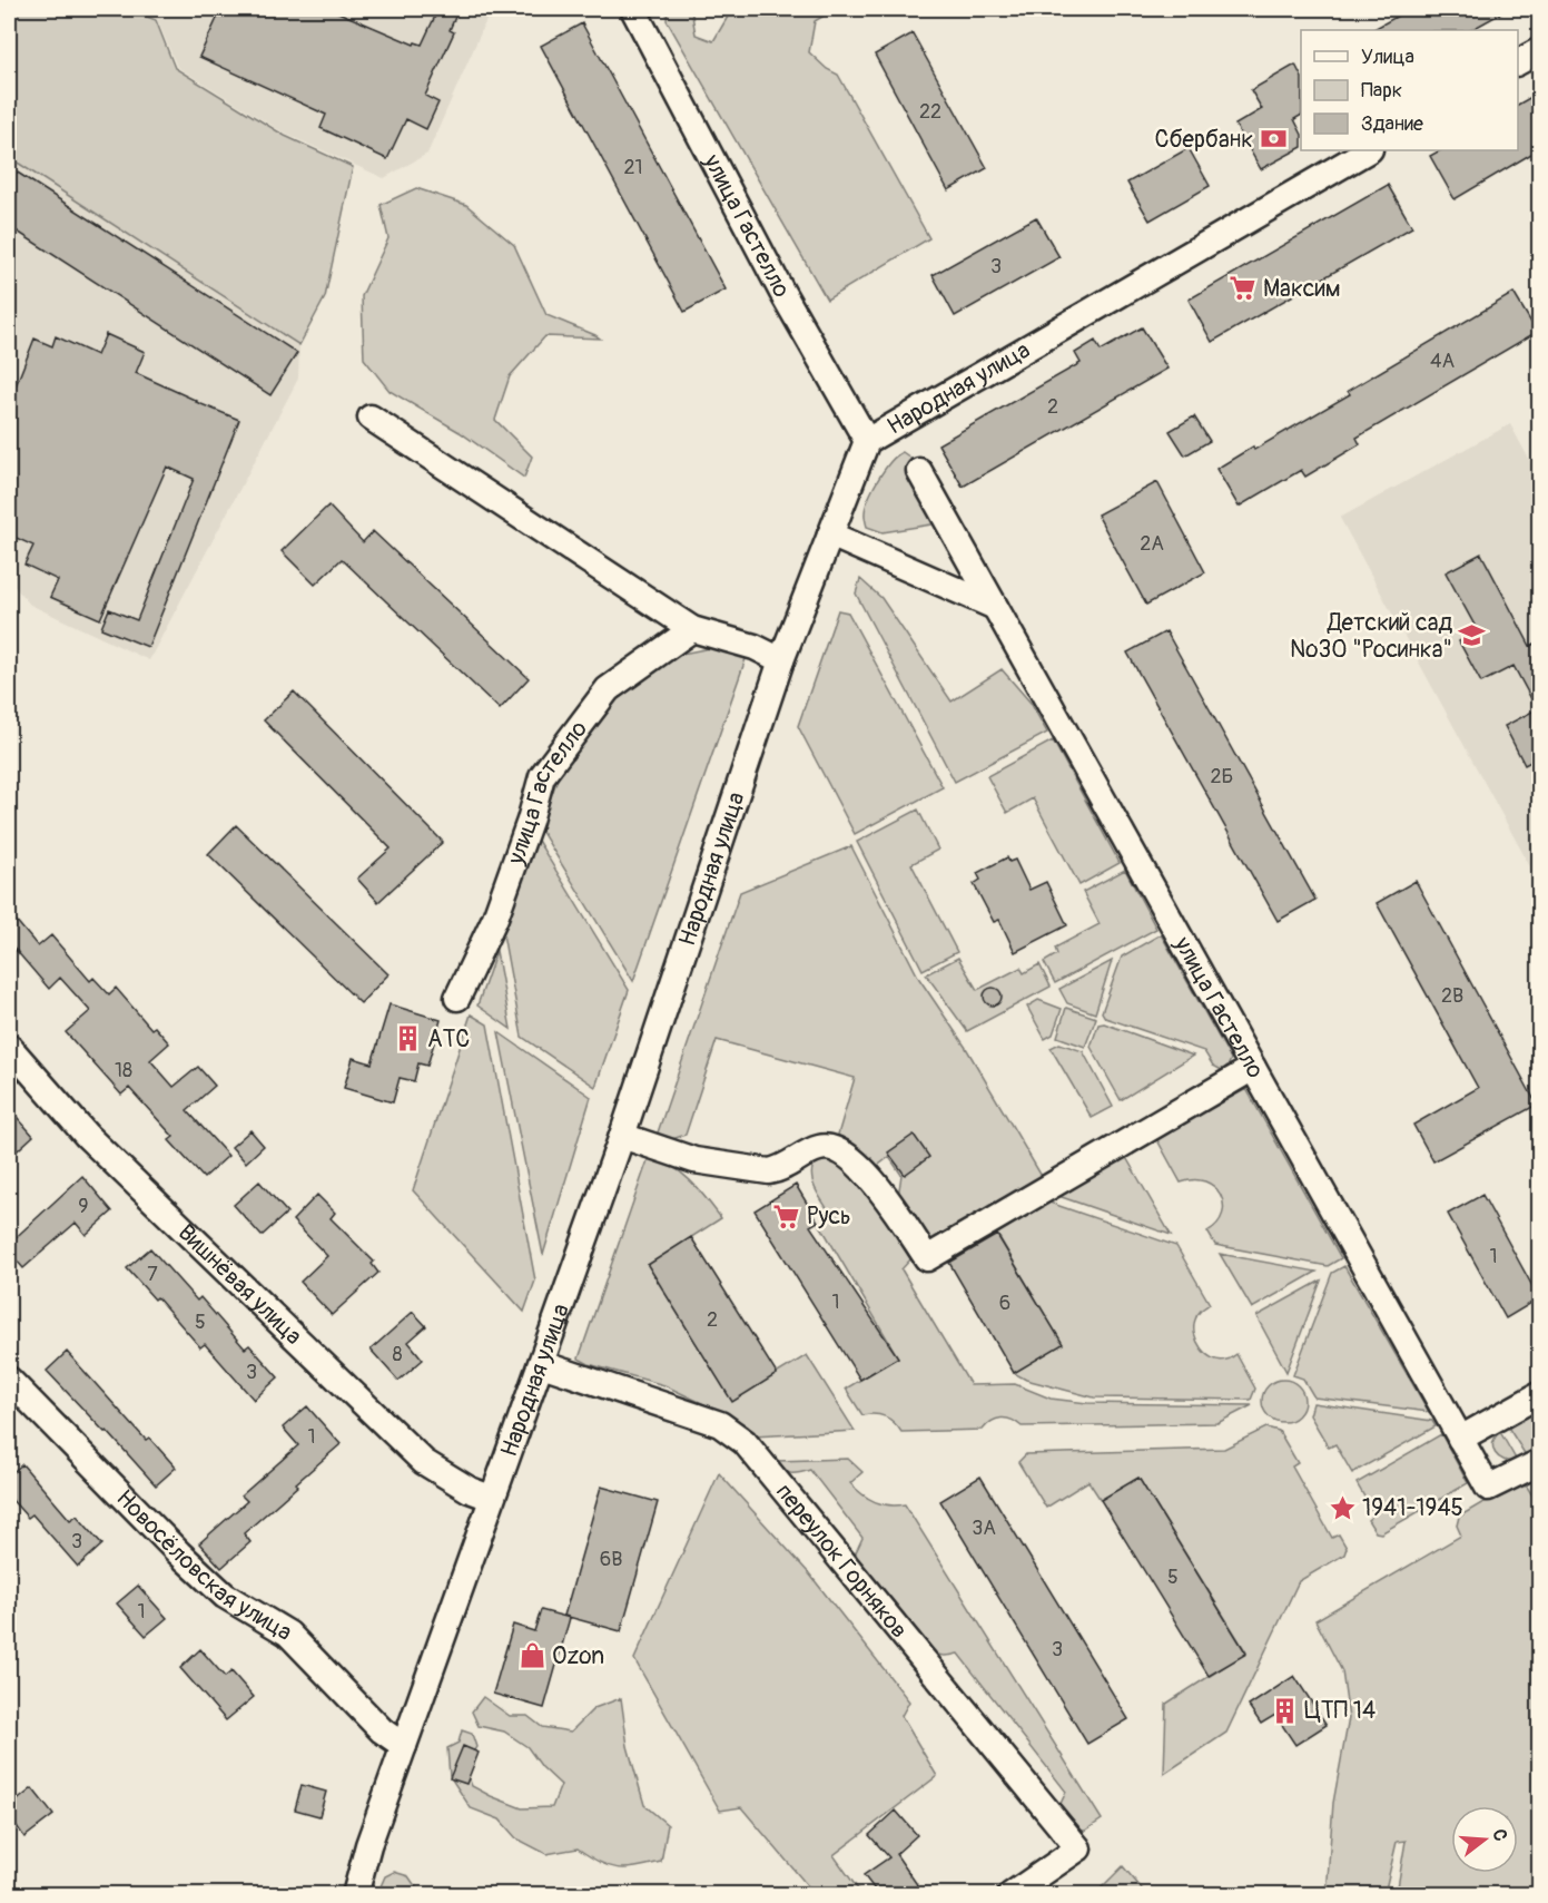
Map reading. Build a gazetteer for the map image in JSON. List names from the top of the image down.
{
  "streets": {
    "street": [
      "улица Гастелло",
      "Народная улица",
      "Вишнёвая улица",
      "переулок Горняков",
      "Новосёловская улица"
    ]
  },
  "crossings": [
    ["улица Гастелло", "Народная улица"],
    ["Народная улица", "Вишнёвая улица"],
    ["Народная улица", "переулок Горняков"],
    ["Народная улица", "Новосёловская улица"]
  ],
  "places": {
    "bank": ["Сбербанк"],
    "supermarket": ["Максим", "Русь"],
    "school or university": ["Детский сад №30 \"Росинка\""],
    "building": ["АТС", "ЦТП 14"],
    "place": ["1941-1945"],
    "shop": ["Ozon"]
  },
  "house_numbers": [
    "22",
    "21",
    "3",
    "4А",
    "2",
    "2А",
    "2Б",
    "2В",
    "18",
    "9",
    "1",
    "7",
    "1",
    "6",
    "2",
    "5",
    "8",
    "3",
    "1",
    "3А",
    "3",
    "6В",
    "5",
    "1",
    "3"
  ],
  "legend": ["Улица", "Парк", "Здание"],
  "north": "right"
}
